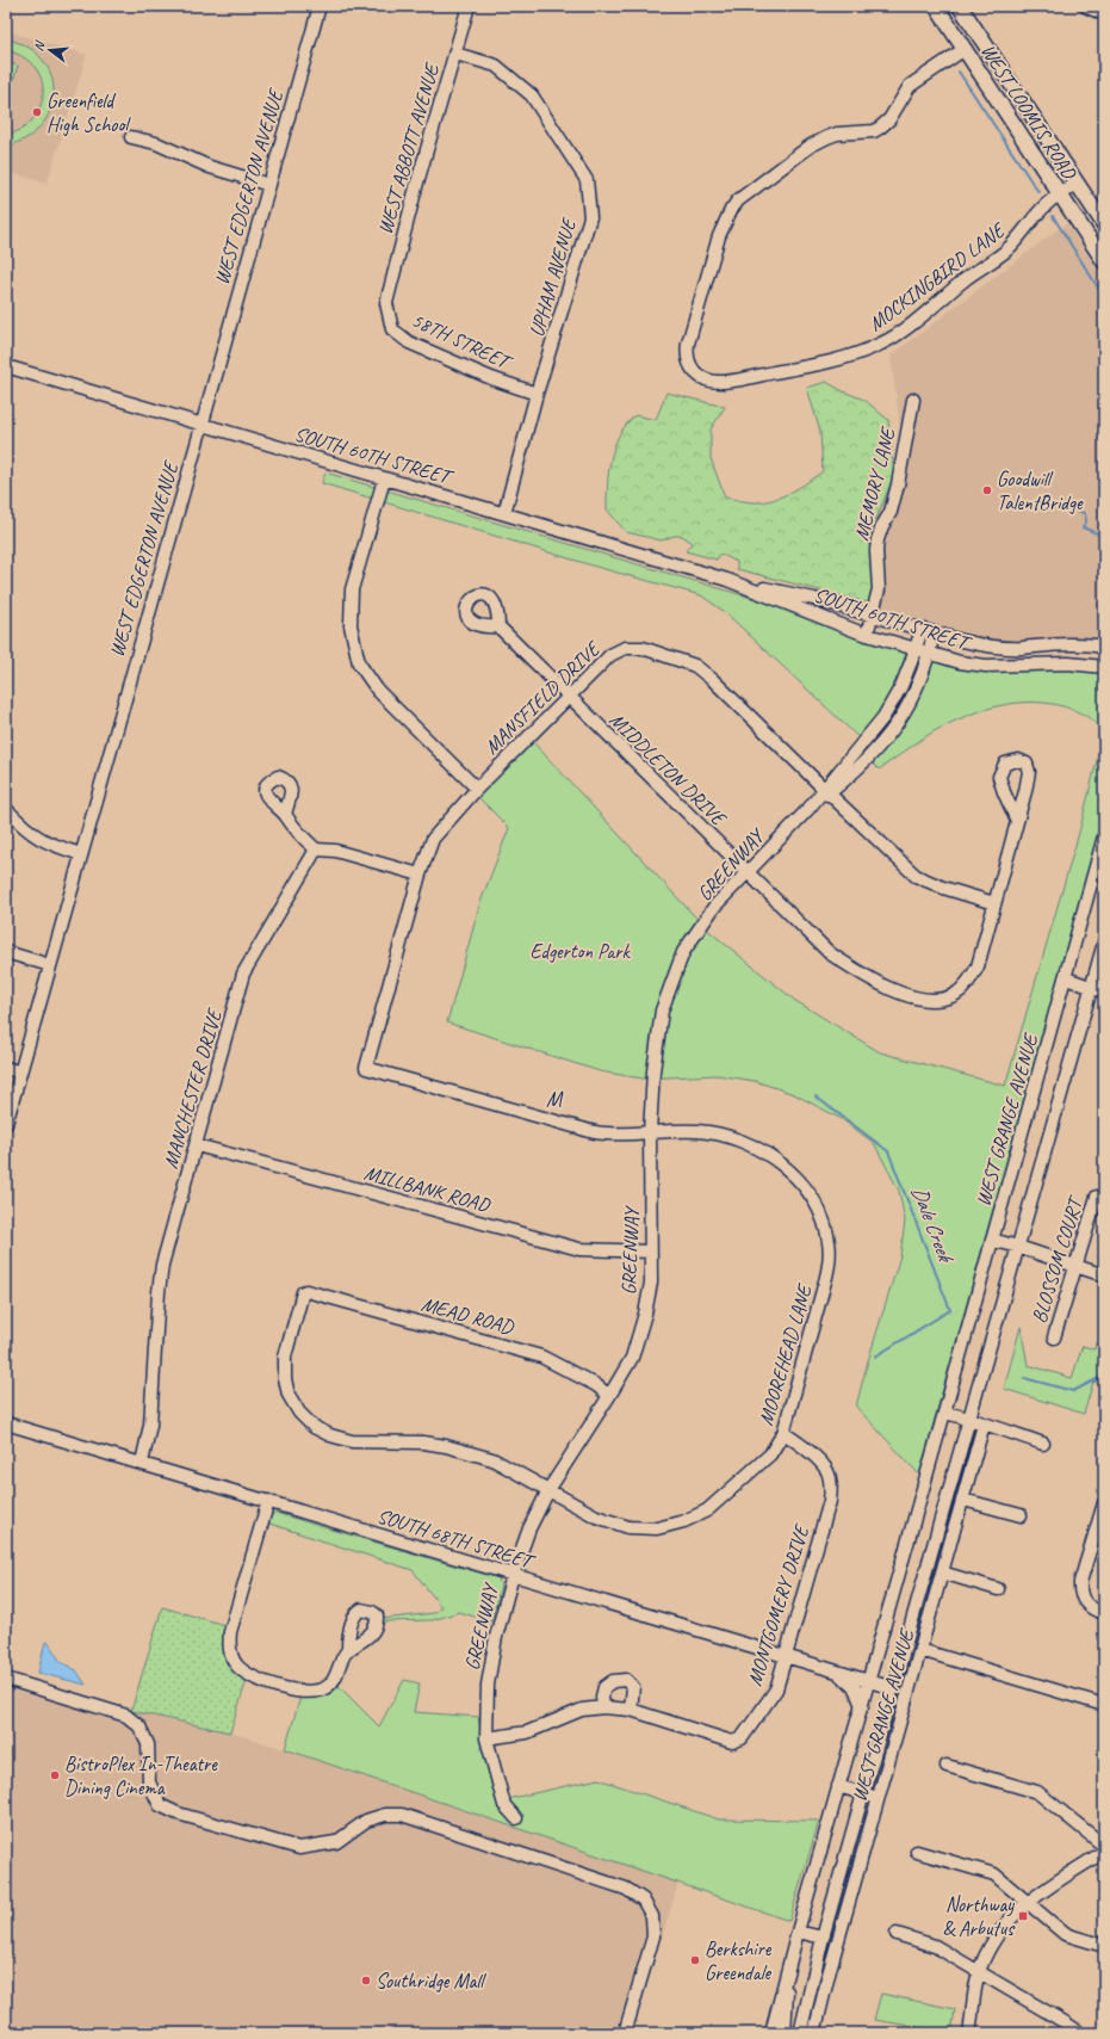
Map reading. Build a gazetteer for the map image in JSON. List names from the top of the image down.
{
  "streets": {
    "main road": ["WEST LOOMIS ROAD"],
    "street": [
      "WEST ABBOTT AVENUE",
      "WEST EDGERTON AVENUE",
      "MOCKINGBIRD LANE",
      "UPHAM AVENUE",
      "58TH STREET",
      "SOUTH 60TH STREET",
      "MEMORY LANE",
      "MANSFIELD DRIVE",
      "MIDDLETON DRIVE",
      "GREENWAY",
      "MANCHESTER DRIVE",
      "WEST GRANGE AVENUE",
      "MILLBANK ROAD",
      "BLOSSOM COURT",
      "MEAD ROAD",
      "MOOREHEAD LANE",
      "SOUTH 68TH STREET",
      "MONTGOMERY DRIVE"
    ]
  },
  "crossings": [
    ["WEST LOOMIS ROAD", "MOCKINGBIRD LANE"],
    ["WEST ABBOTT AVENUE", "UPHAM AVENUE"],
    ["WEST ABBOTT AVENUE", "58TH STREET"],
    ["WEST EDGERTON AVENUE", "SOUTH 60TH STREET"],
    ["UPHAM AVENUE", "58TH STREET"],
    ["UPHAM AVENUE", "SOUTH 60TH STREET"],
    ["SOUTH 60TH STREET", "MEMORY LANE"],
    ["SOUTH 60TH STREET", "GREENWAY"],
    ["MANSFIELD DRIVE", "MIDDLETON DRIVE"],
    ["MANSFIELD DRIVE", "GREENWAY"],
    ["MANSFIELD DRIVE", "MOOREHEAD LANE"],
    ["MIDDLETON DRIVE", "GREENWAY"],
    ["GREENWAY", "MILLBANK ROAD"],
    ["GREENWAY", "MEAD ROAD"],
    ["GREENWAY", "MOOREHEAD LANE"],
    ["GREENWAY", "SOUTH 68TH STREET"],
    ["GREENWAY", "MONTGOMERY DRIVE"],
    ["MANCHESTER DRIVE", "MILLBANK ROAD"],
    ["MANCHESTER DRIVE", "SOUTH 68TH STREET"],
    ["WEST GRANGE AVENUE", "SOUTH 68TH STREET"],
    ["MEAD ROAD", "MOOREHEAD LANE"],
    ["MOOREHEAD LANE", "MONTGOMERY DRIVE"],
    ["SOUTH 68TH STREET", "MONTGOMERY DRIVE"]
  ],
  "districts": ["M"],
  "water": ["Dale Creek"],
  "parks": ["Edgerton Park"],
  "places": {
    "other": [
      "Greenfield High School",
      "Goodwill TalentBridge",
      "BistroPlex In-Theatre Dining Cinema",
      "Berkshire Greendale",
      "Southridge Mall"
    ],
    "transit": ["Northway & Arbutus"]
  },
  "north": "left"
}
